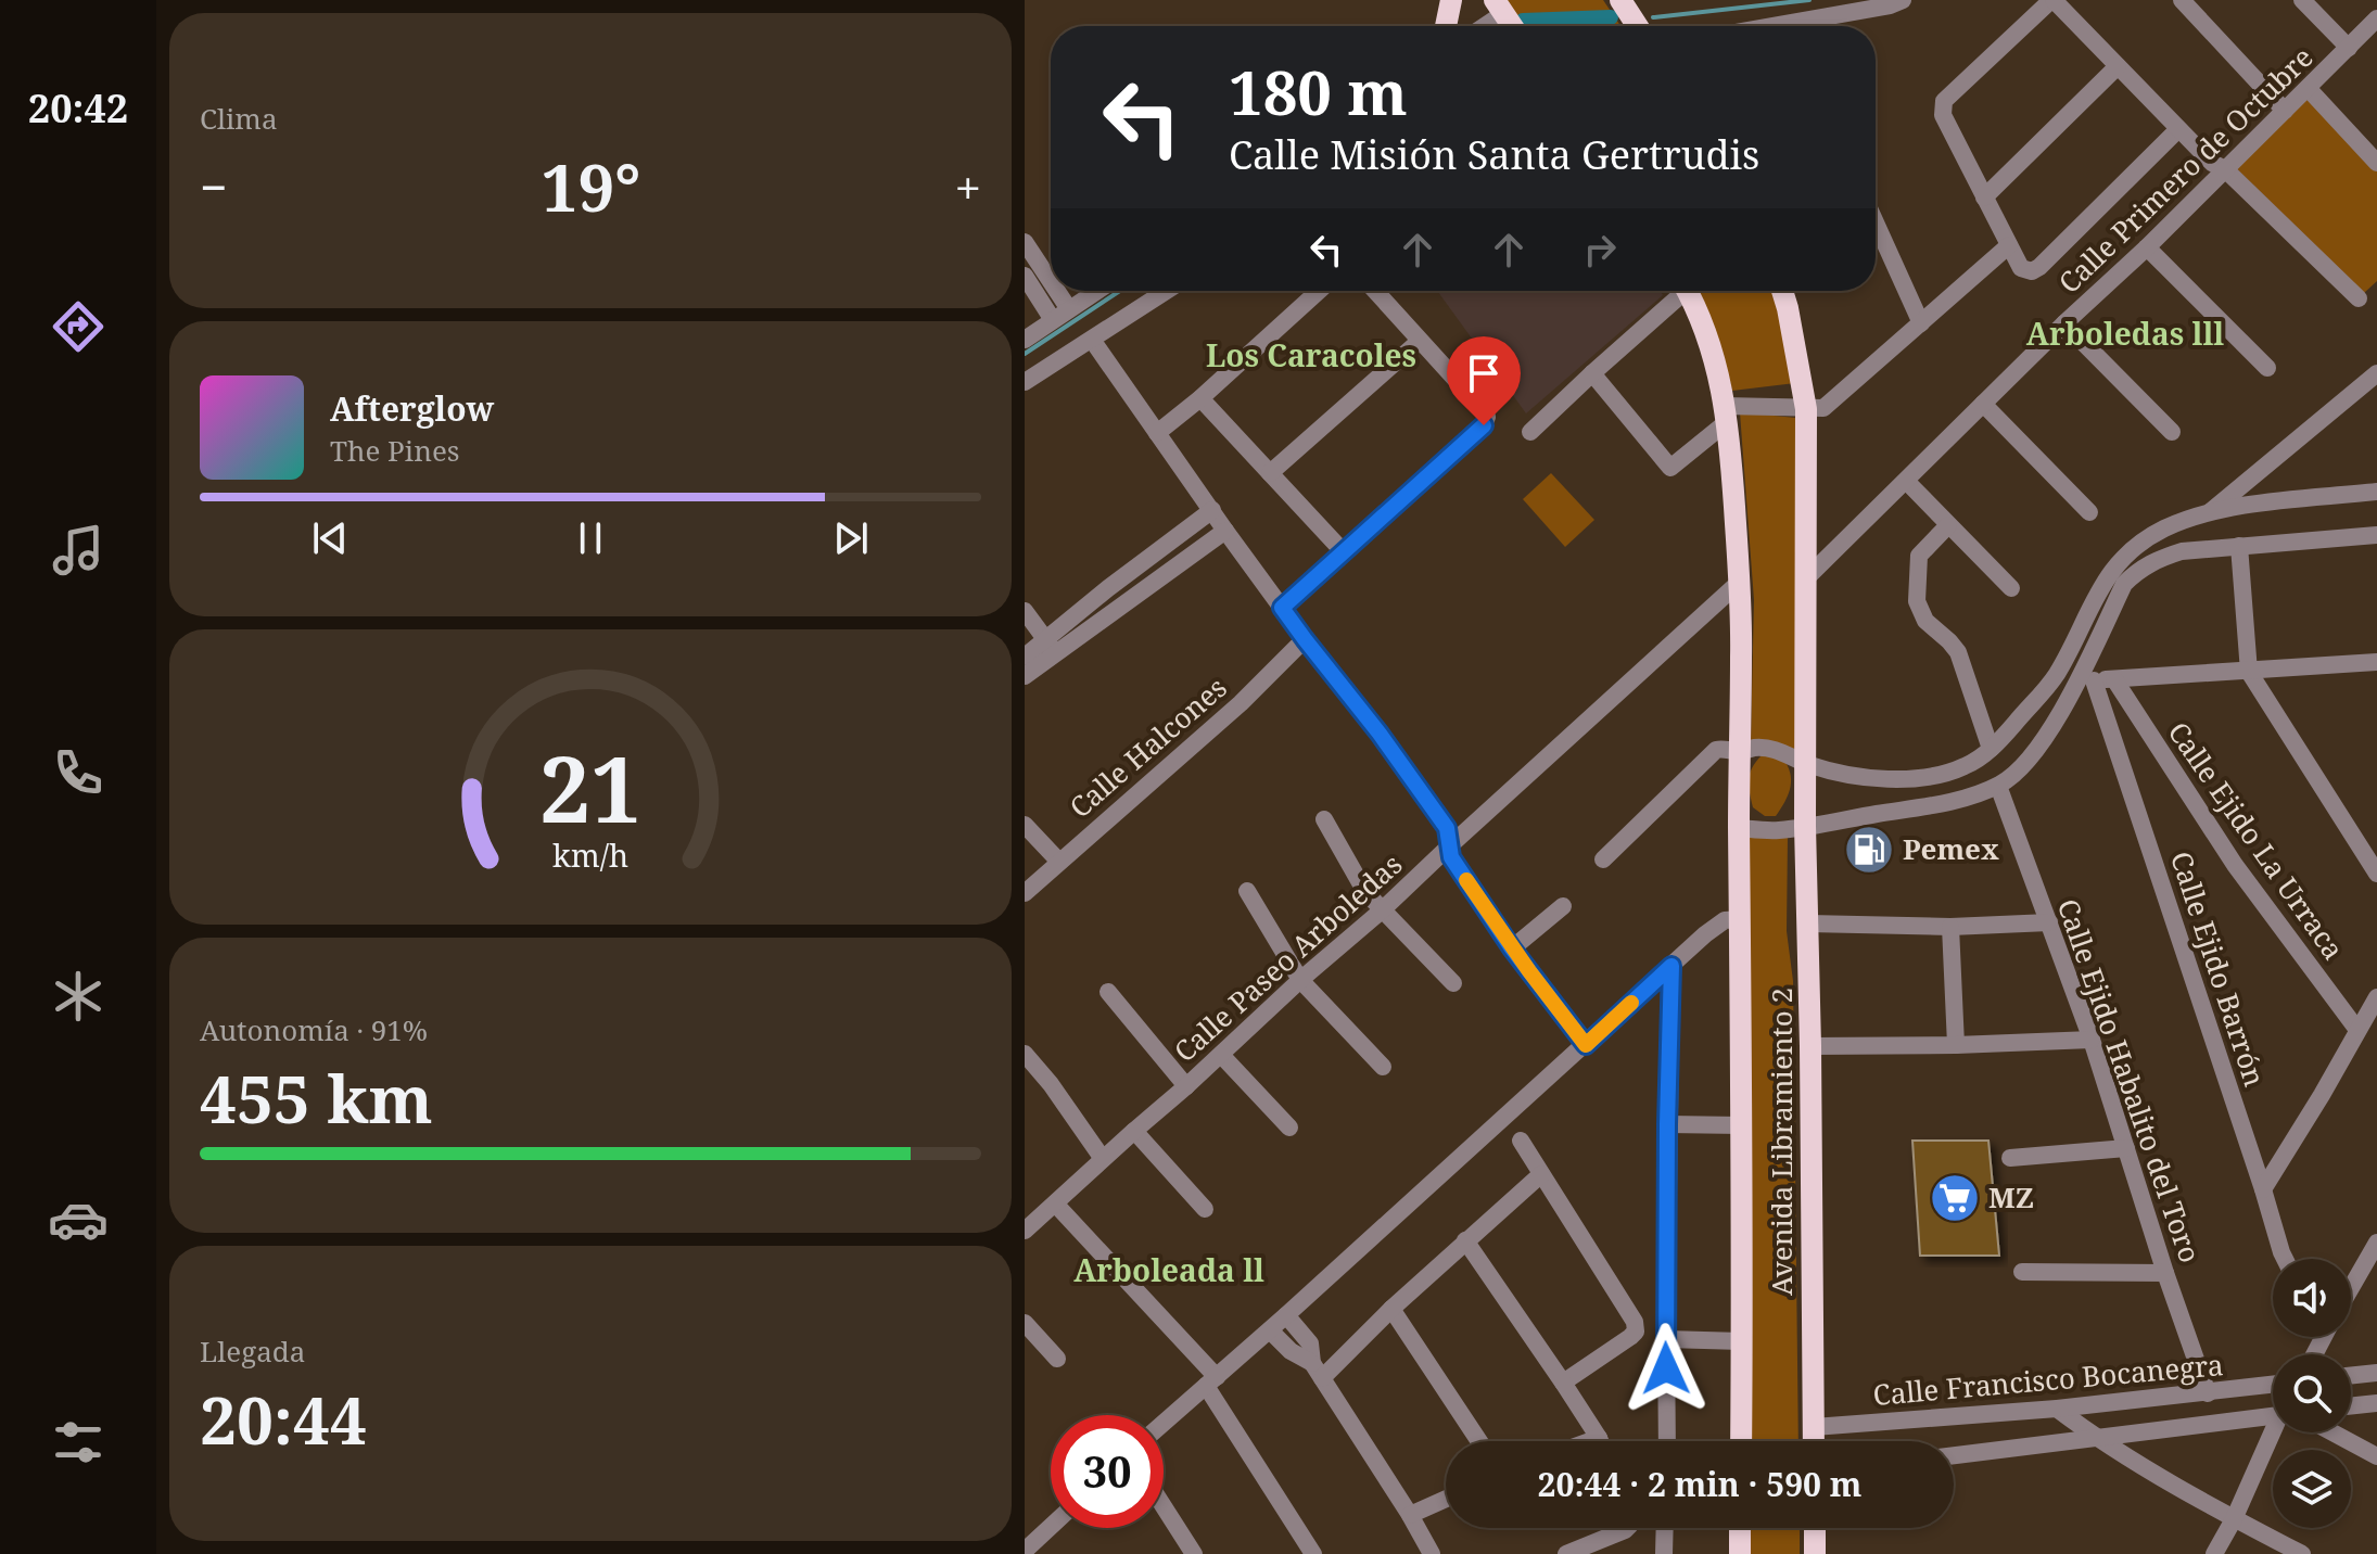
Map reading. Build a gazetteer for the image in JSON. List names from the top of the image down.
{
  "streets": {
    "main road": ["Avenida Libramiento 2"],
    "street": [
      "Calle Primero de Octubre",
      "Calle Halcones",
      "Calle Ejido La Urraca",
      "Calle Paseo Arboledas",
      "Calle Ejido Barrón",
      "Calle Ejido Habalito del Toro",
      "Calle Francisco Bocanegra"
    ]
  },
  "crossings": [
    ["Calle Primero de Octubre", "Avenida Libramiento 2"],
    ["Calle Paseo Arboledas", "Avenida Libramiento 2"],
    ["Calle Ejido Habalito del Toro", "Calle Francisco Bocanegra"],
    ["Avenida Libramiento 2", "Calle Francisco Bocanegra"]
  ],
  "districts": ["Arboledas lll", "Los Caracoles", "Arboleada ll"],
  "places": {
    "fuel station": ["Pemex"],
    "supermarket": ["MZ"]
  },
  "page": {
    "tabs": "20:42",
    "tile": [
      "Clima",
      ["Autonomía · 91%", "455 km"],
      ["Llegada", "20:44"]
    ],
    "turn": ["180 m", "Calle Misión Santa Gertrudis"],
    "heat": ["−", "19°", "+"],
    "song": ["Afterglow", "The Pines"],
    "limit": "30",
    "trip": "20:44 · 2 min · 590 m",
    "gauge": ["21", "km/h"]
  }
}
